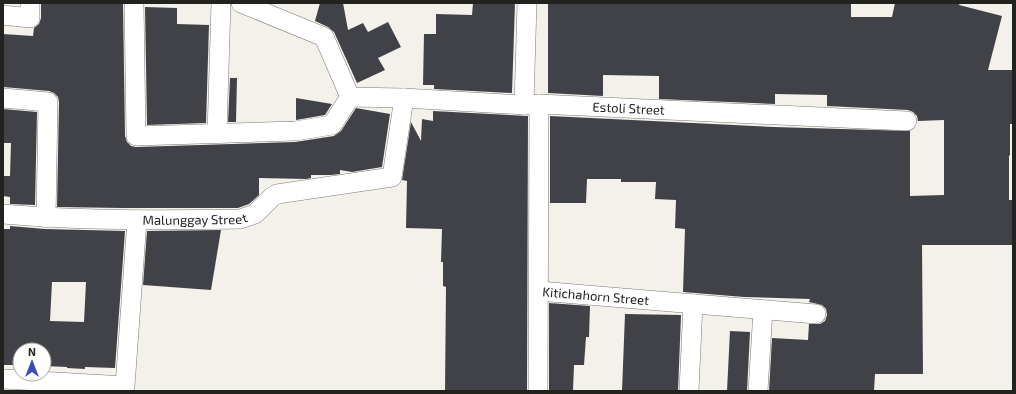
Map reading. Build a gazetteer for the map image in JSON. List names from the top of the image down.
{
  "streets": {
    "street": ["Estoli Street", "Malunggay Street", "Kitichahorn Street"]
  },
  "crossings": [
    ["Estoli Street", "Malunggay Street"],
    ["Estoli Street", "Kitichahorn Street"]
  ],
  "north": "top"
}
